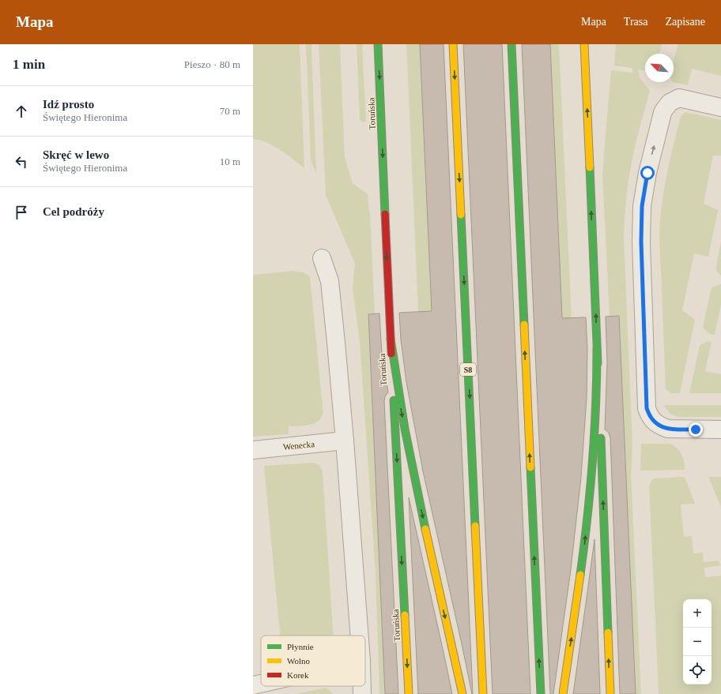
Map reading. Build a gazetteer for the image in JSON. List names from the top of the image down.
{
  "streets": {
    "main road": ["Toruńska", "S8"],
    "street": ["Wenecka"]
  },
  "legend": ["Płynnie", "Wolno", "Korek"],
  "north": "top left",
  "page": {
    "header": "Mapa",
    "nav": ["Mapa", "Trasa", "Zapisane"],
    "heading": ["1 min", "Pieszo · 80 m"],
    "list": [
      ["Idź prosto", "Świętego Hieronima", "70 m"],
      ["Skręć w lewo", "Świętego Hieronima", "10 m"],
      "Cel podróży"
    ],
    "map_buttons": ["+", "−"]
  }
}
